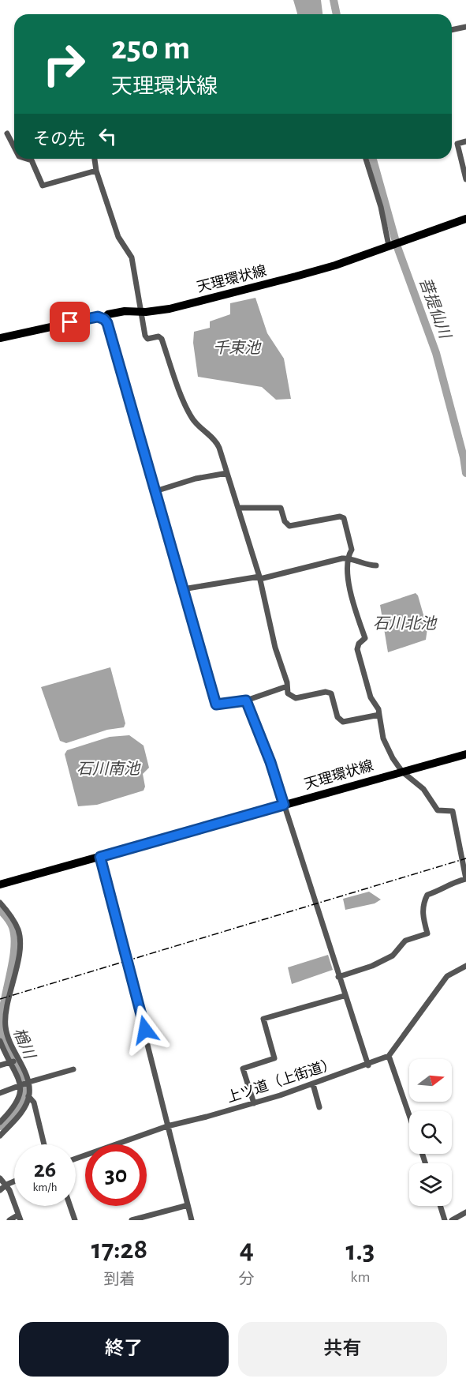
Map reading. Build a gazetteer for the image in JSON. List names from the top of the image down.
{
  "streets": {
    "main road": ["天理環状線"],
    "street": ["上ツ道（上街道）"]
  },
  "water": [
    "菩提仙川",
    "千束池",
    "石川北池",
    "石川南池",
    "楢川"
  ],
  "north": "right",
  "page": {
    "turn": ["250 m", "天理環状線"],
    "then": "その先",
    "speed": "26 km/h",
    "limit": "30",
    "eta": [
      "17:28",
      "到着",
      "4",
      "分",
      "1.3",
      "km"
    ],
    "buttons": ["終了", "共有"]
  }
}
